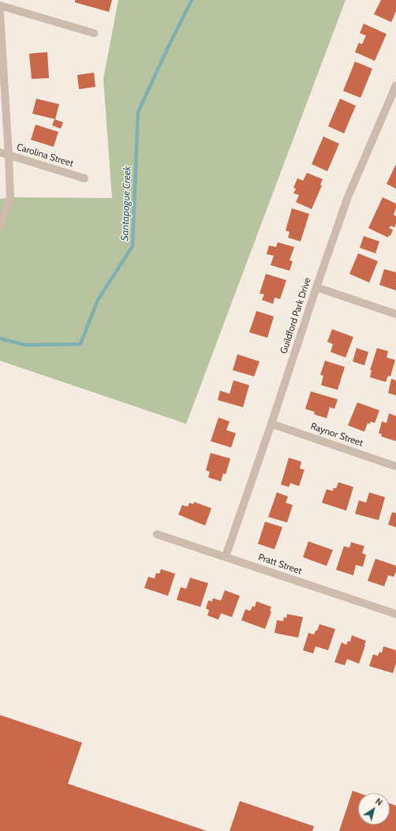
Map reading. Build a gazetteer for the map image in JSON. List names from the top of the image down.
{
  "streets": {
    "street": [
      "Carolina Street",
      "Guildford Park Drive",
      "Raynor Street",
      "Pratt Street"
    ]
  },
  "crossings": [
    ["Guildford Park Drive", "Raynor Street"],
    ["Guildford Park Drive", "Pratt Street"]
  ],
  "water": ["Santapogue Creek"],
  "north": "top right"
}
